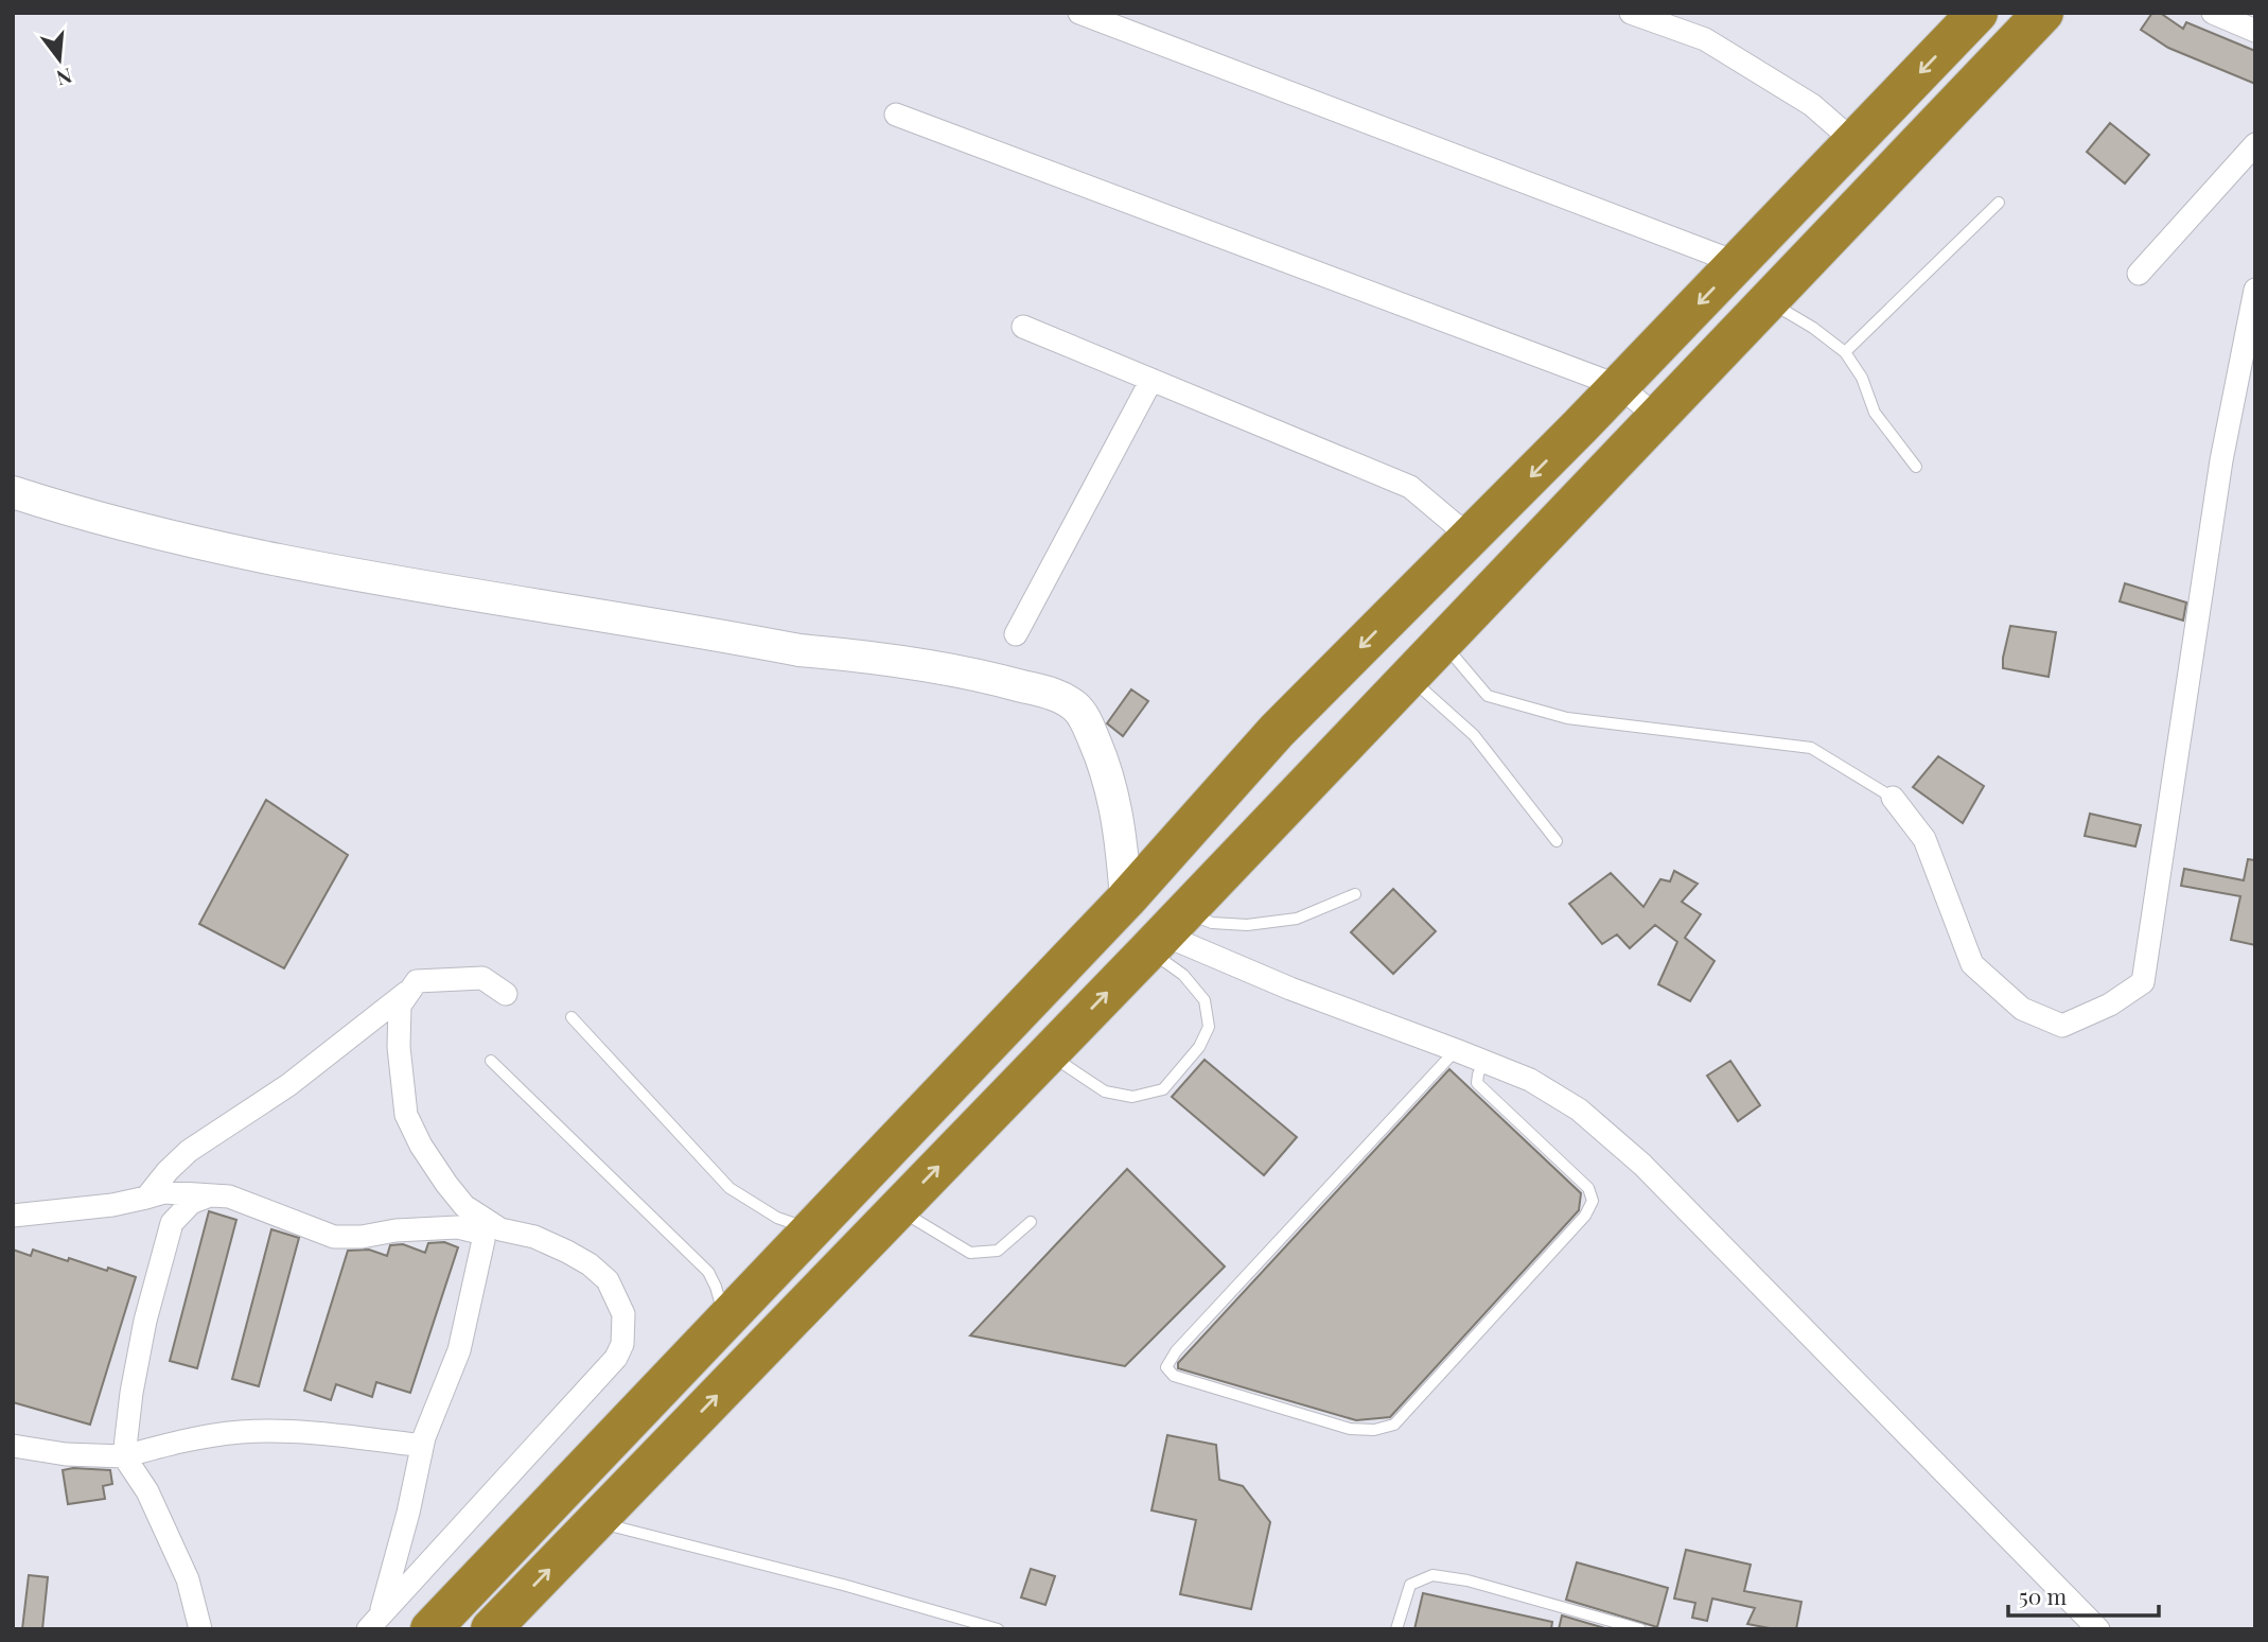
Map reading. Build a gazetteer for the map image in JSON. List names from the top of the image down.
{
  "scale_bar": "50 m",
  "north": "bottom"
}
